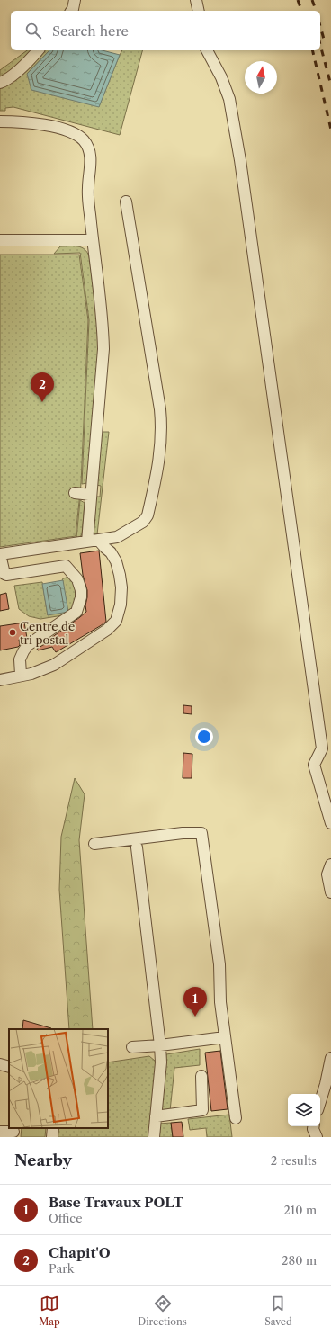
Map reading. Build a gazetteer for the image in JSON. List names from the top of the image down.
{
  "places": ["Centre de tri postal"],
  "north": "top",
  "page": {
    "search": "Search here",
    "pins": ["2", "1"],
    "heading": ["Nearby", "2 results"],
    "list": [
      {
        "mark": "1",
        "name": "Base Travaux POLT",
        "note": "Office",
        "value": "210 m"
      },
      {
        "mark": "2",
        "name": "Chapit'O",
        "note": "Park",
        "value": "280 m"
      }
    ],
    "nav": ["Map", "Directions", "Saved"]
  }
}
